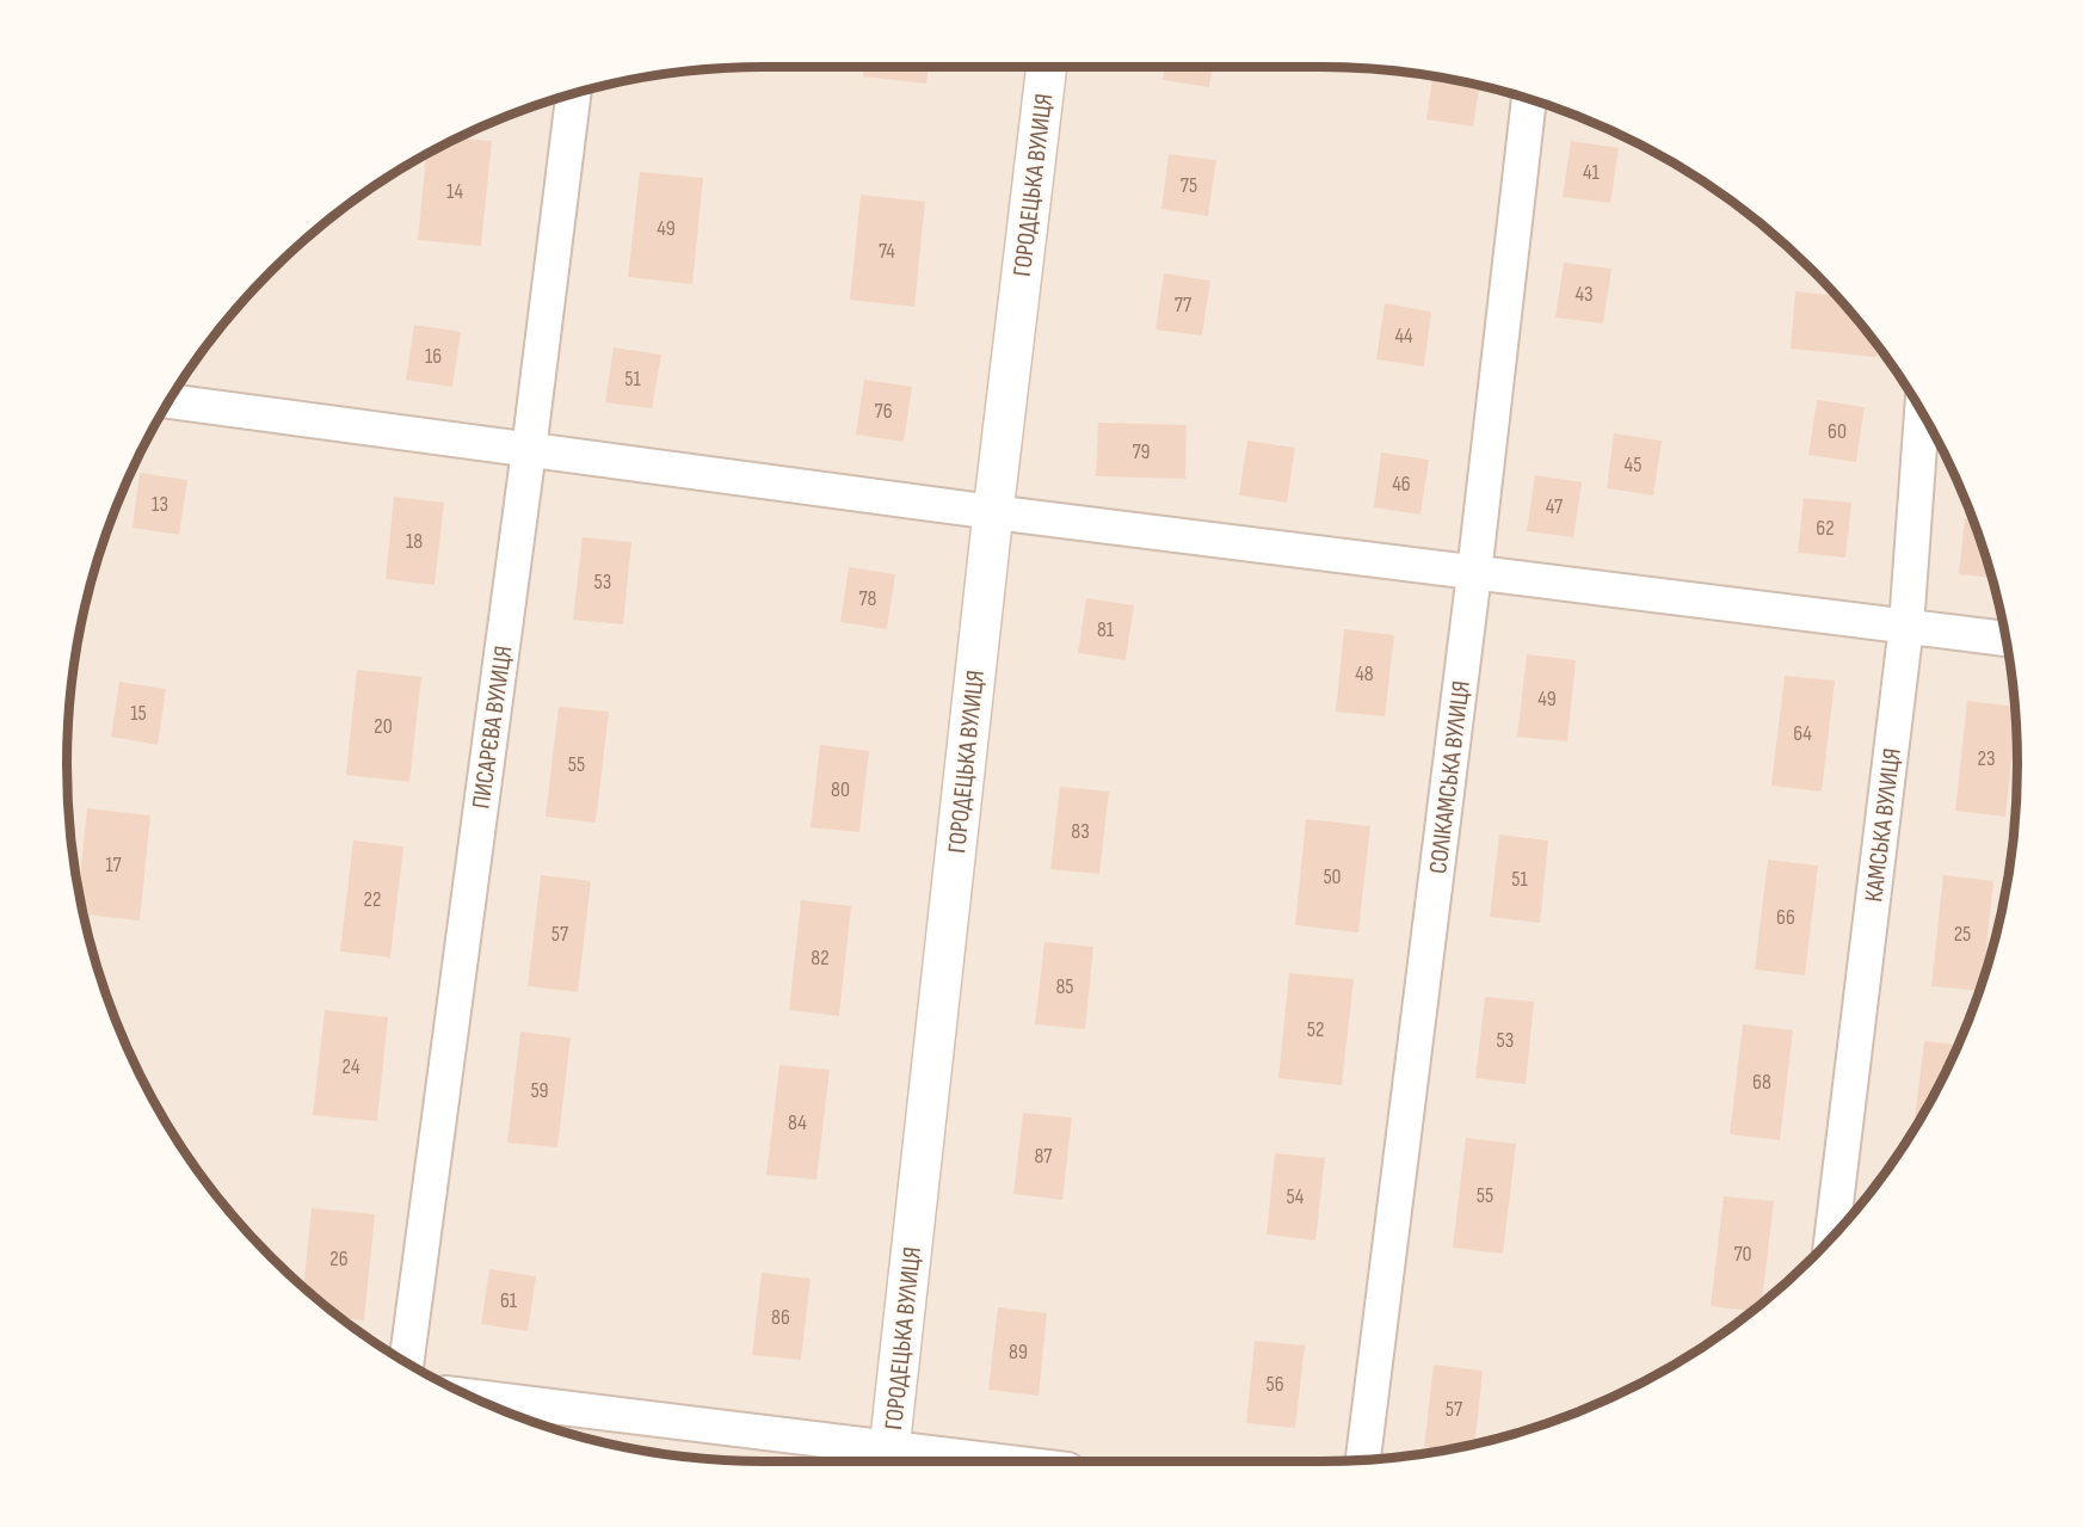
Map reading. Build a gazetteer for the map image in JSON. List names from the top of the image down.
{
  "streets": {
    "main road": ["ГОРОДЕЦЬКА ВУЛИЦЯ"],
    "street": ["ПИСАРЄВА ВУЛИЦЯ", "СОЛІКАМСЬКА ВУЛИЦЯ", "КАМСЬКА ВУЛИЦЯ"]
  },
  "house_numbers": [
    "41",
    "75",
    "14",
    "49",
    "74",
    "43",
    "77",
    "44",
    "16",
    "51",
    "76",
    "60",
    "79",
    "45",
    "46",
    "13",
    "47",
    "62",
    "18",
    "53",
    "78",
    "81",
    "48",
    "49",
    "15",
    "20",
    "64",
    "23",
    "55",
    "80",
    "83",
    "17",
    "50",
    "51",
    "22",
    "66",
    "57",
    "25",
    "82",
    "85",
    "52",
    "53",
    "24",
    "68",
    "59",
    "84",
    "87",
    "55",
    "54",
    "70",
    "26",
    "61",
    "86",
    "89",
    "56",
    "57"
  ]
}
